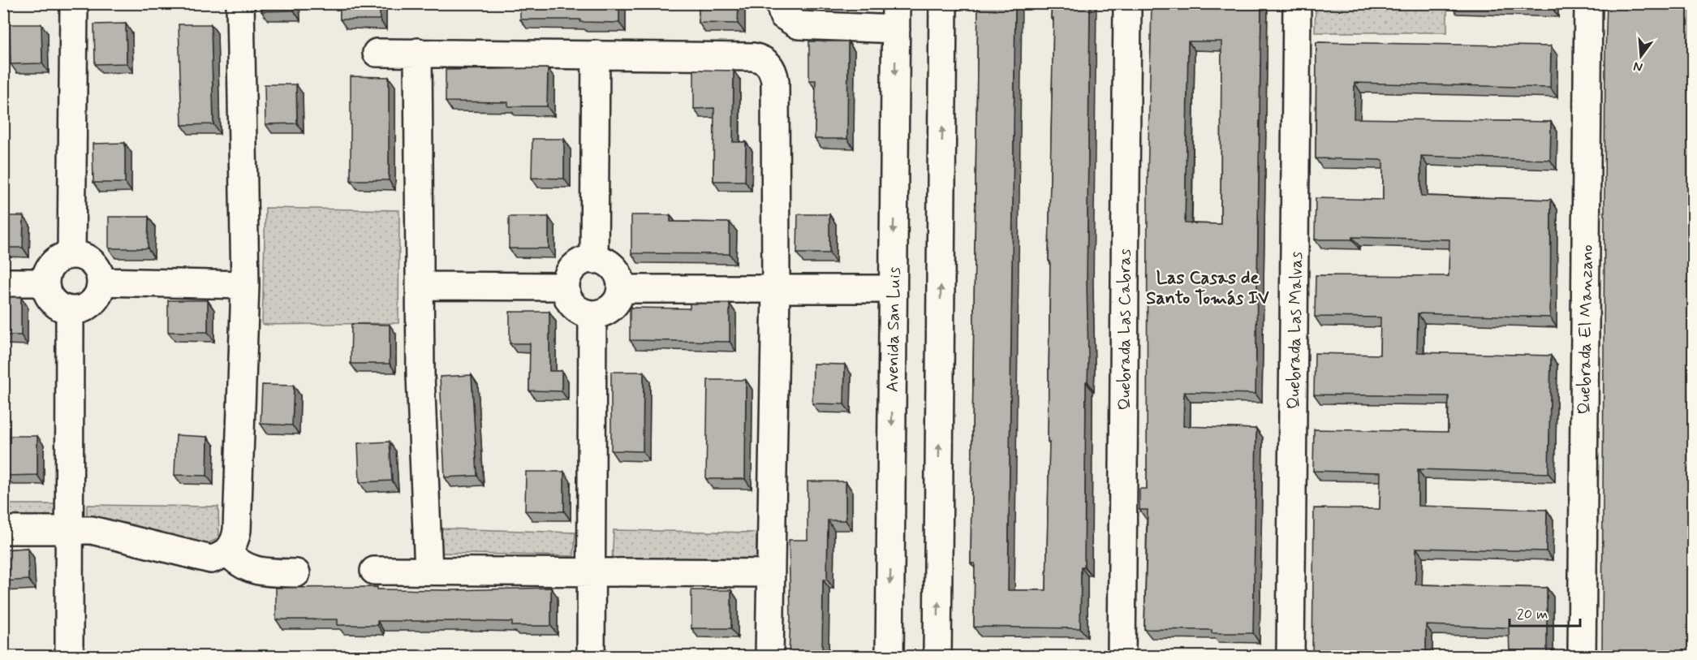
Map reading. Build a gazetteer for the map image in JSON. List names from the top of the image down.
{
  "streets": {
    "street": [
      "Avenida San Luis",
      "Quebrada Las Cabras",
      "Quebrada El Manzano",
      "Quebrada Las Malvas"
    ]
  },
  "districts": ["Las Casas de Santo Tomás IV"],
  "scale_bar": "20 m",
  "north": "bottom"
}
